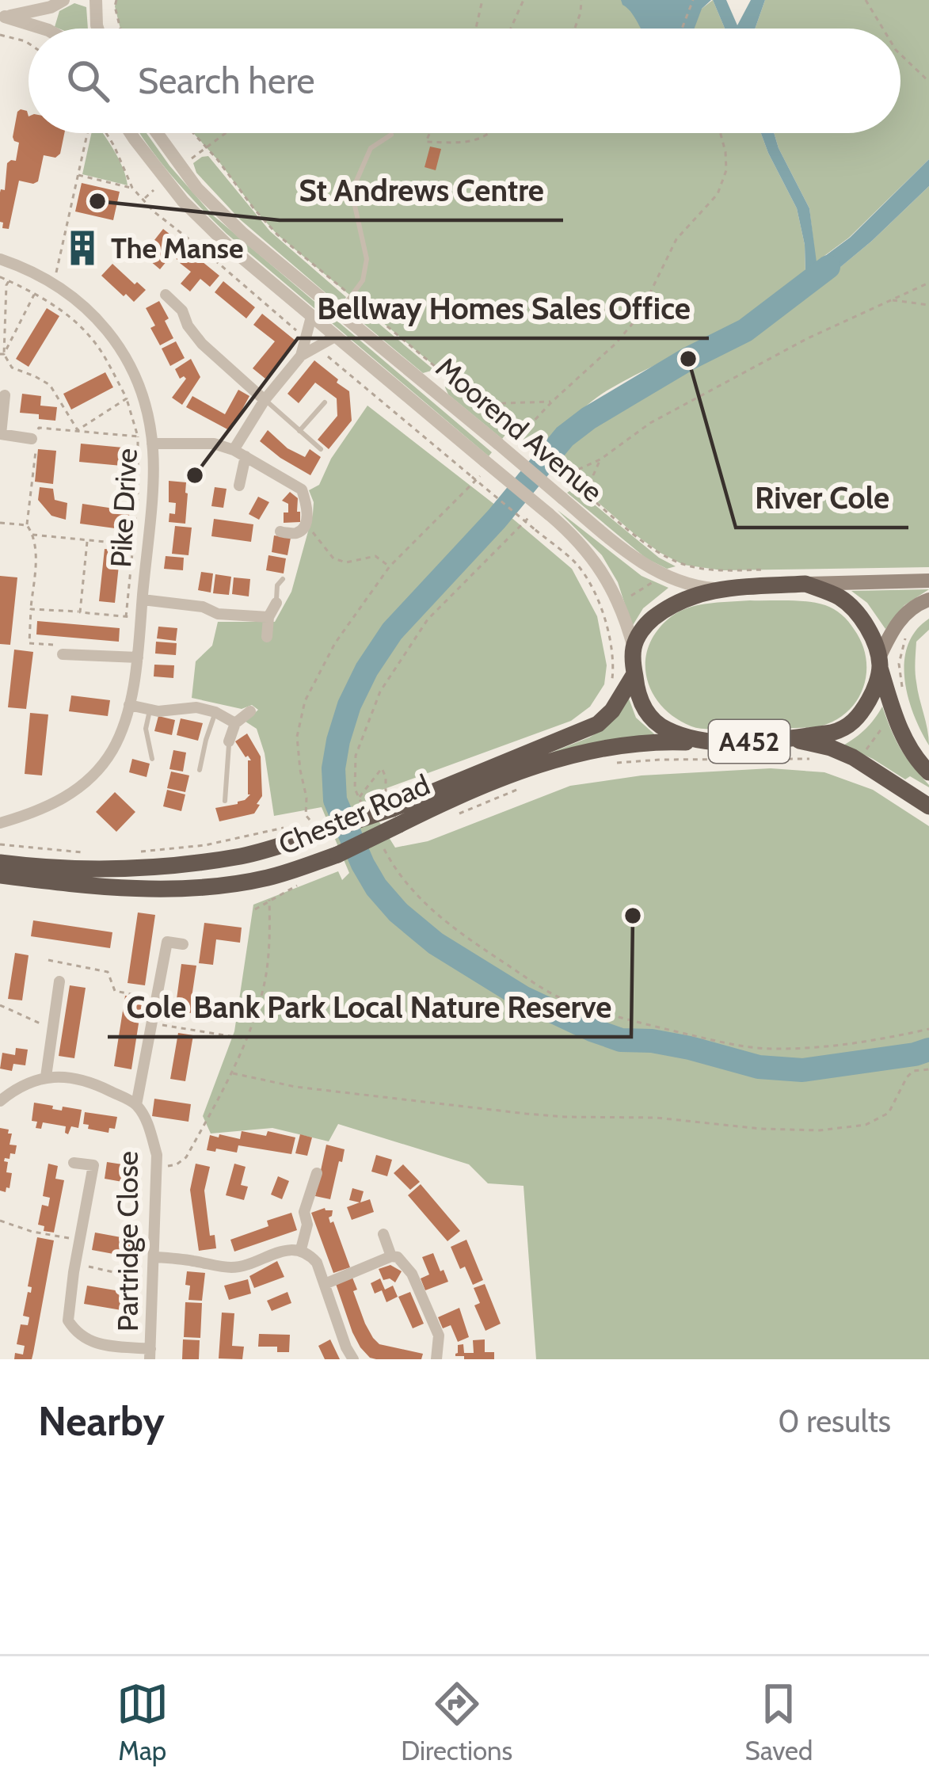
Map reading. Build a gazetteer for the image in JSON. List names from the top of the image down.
{
  "streets": {
    "highway": ["A452", "Chester Road"],
    "street": ["Moorend Avenue", "Pike Drive", "Partridge Close"]
  },
  "crossings": [
    ["Moorend Avenue", "A452"],
    ["Moorend Avenue", "Chester Road"],
    ["A452", "Chester Road"]
  ],
  "places": {
    "other": [
      "St Andrews Centre",
      "River Cole",
      "Bellway Homes Sales Office",
      "Cole Bank Park Local Nature Reserve"
    ],
    "building": ["The Manse"]
  },
  "page": {
    "search": "Search here",
    "heading": ["Nearby", "0 results"],
    "nav": ["Map", "Directions", "Saved"]
  }
}
